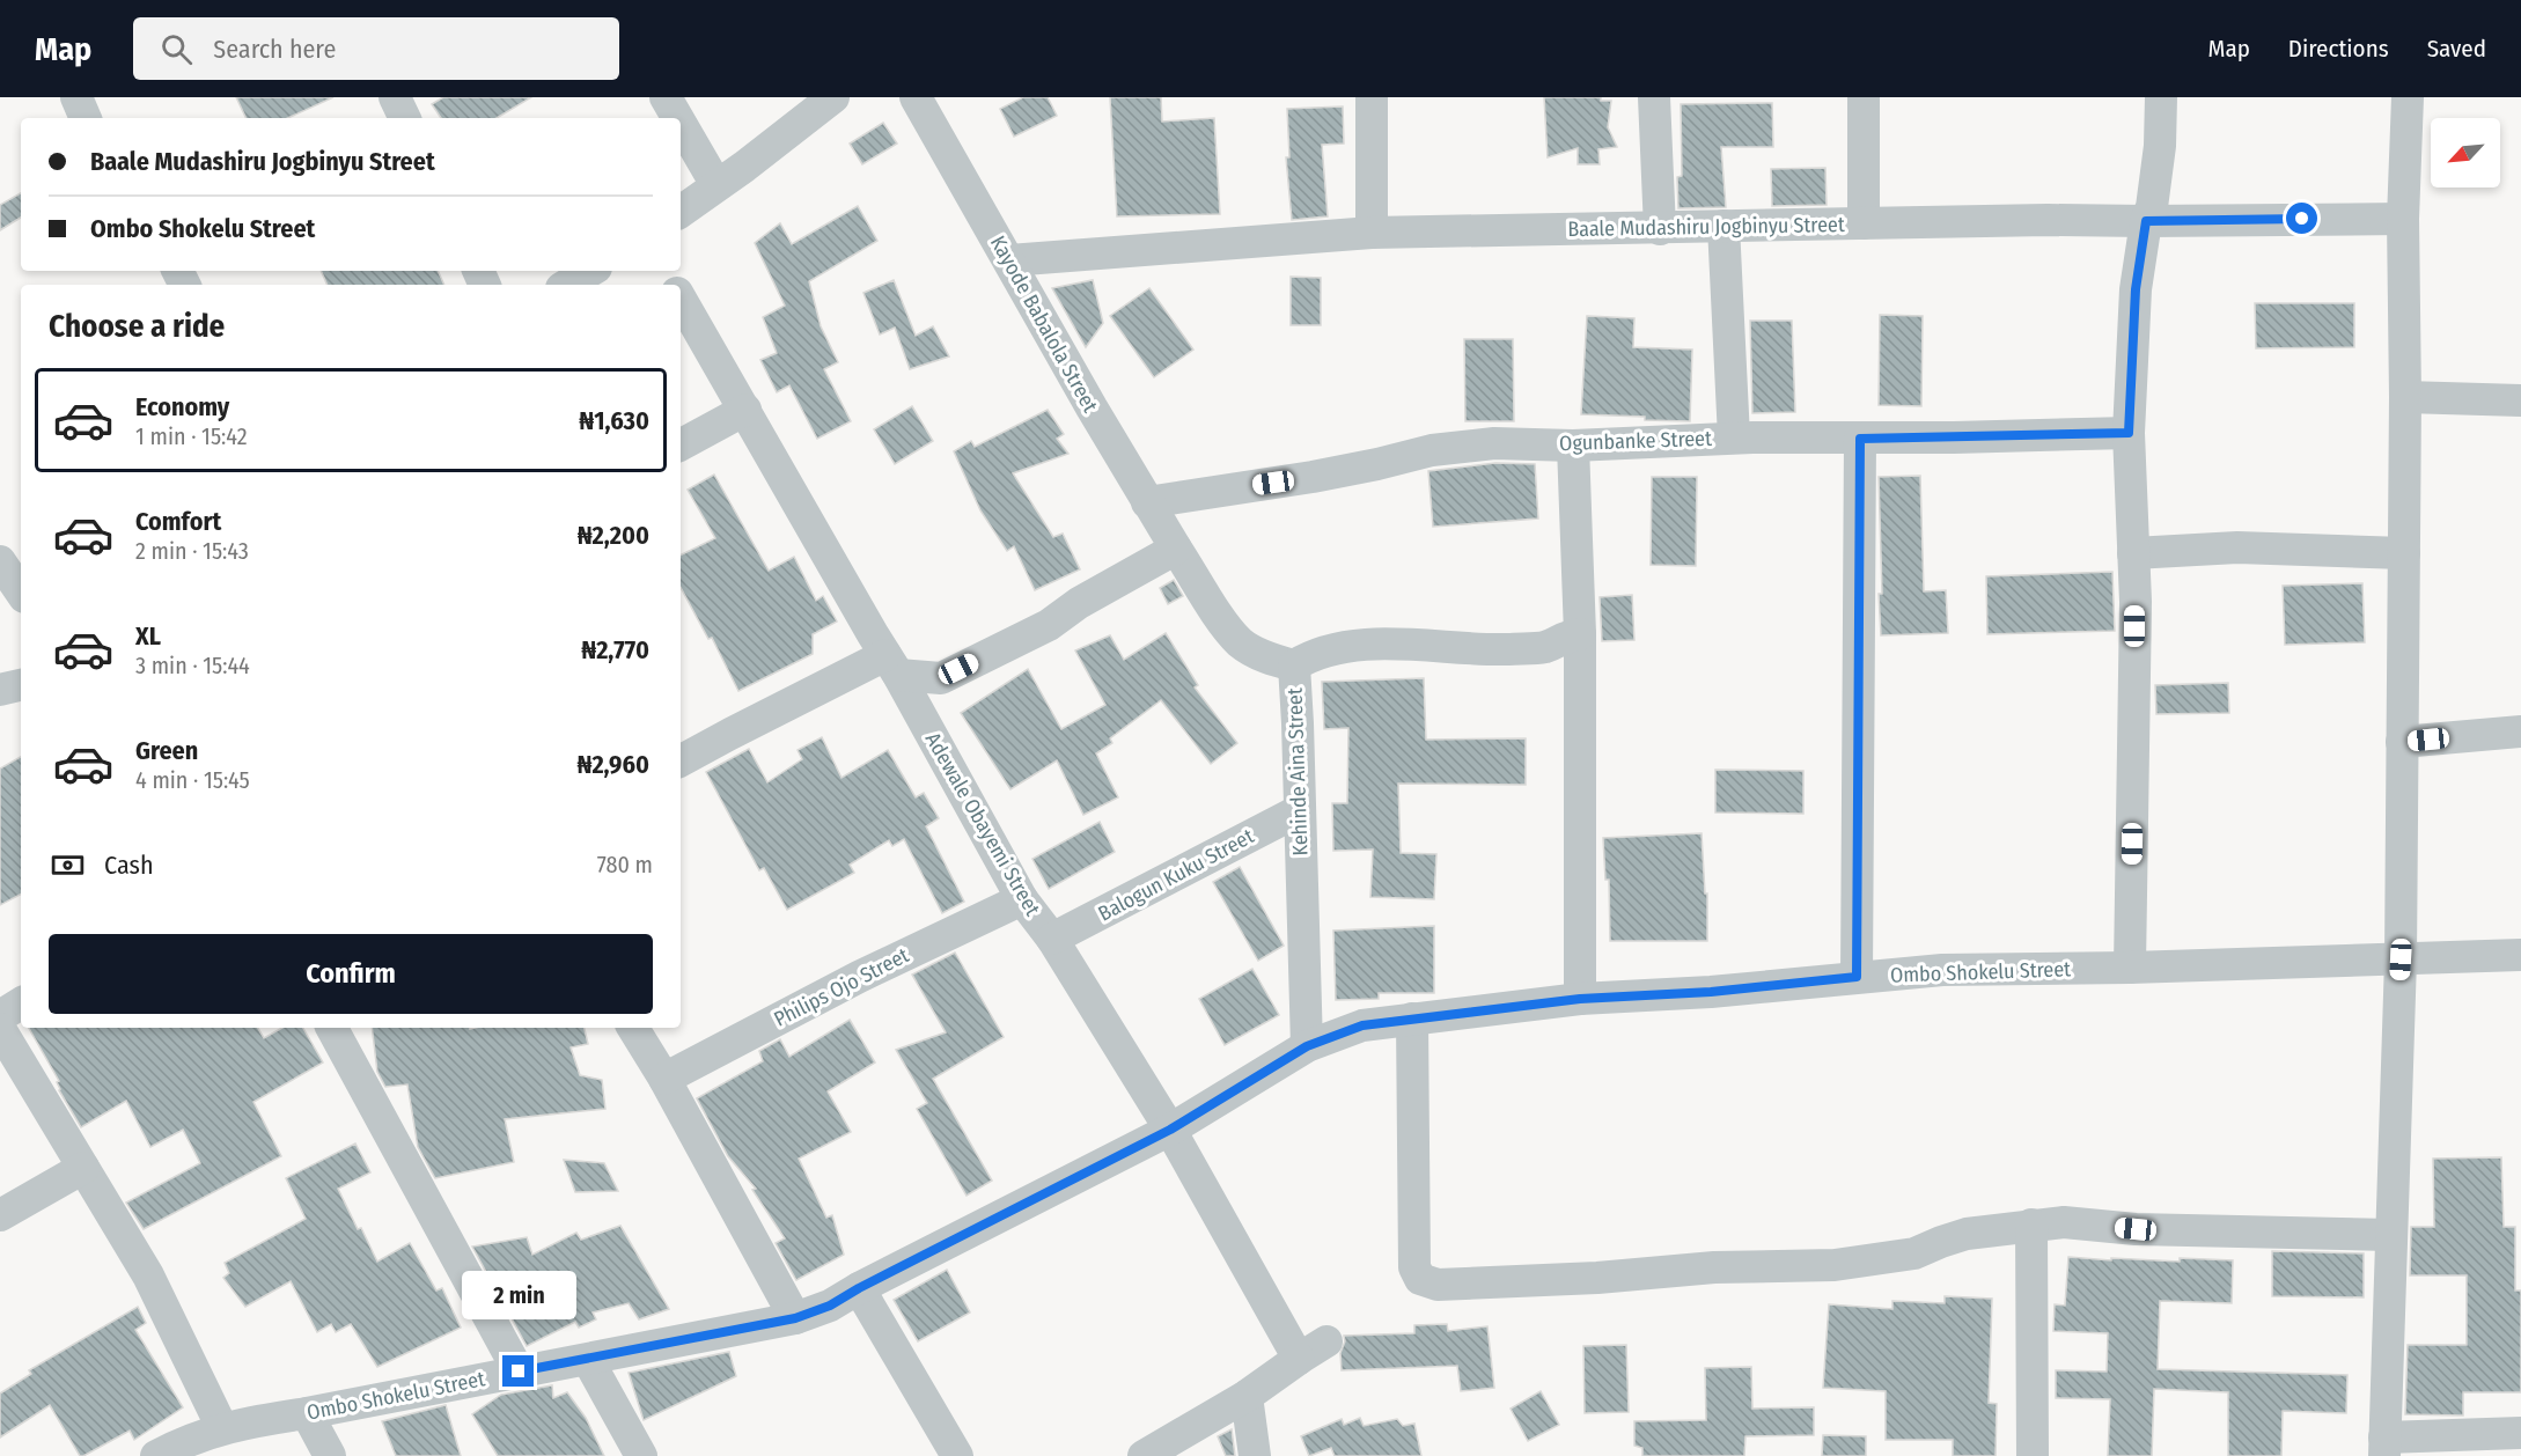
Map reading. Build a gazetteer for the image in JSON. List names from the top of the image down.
{
  "streets": {
    "street": [
      "Baale Mudashiru Jogbinyu Street",
      "Kayode Babalola Street",
      "Ogunbanke Street",
      "Kehinde Aina Street",
      "Adewale Obayemi Street",
      "Balogun Kuku Street",
      "Ombo Shokelu Street",
      "Philips Ojo Street"
    ]
  },
  "crossings": [
    ["Baale Mudashiru Jogbinyu Street", "Kayode Babalola Street"],
    ["Kayode Babalola Street", "Ogunbanke Street"],
    ["Kayode Babalola Street", "Kehinde Aina Street"],
    ["Kehinde Aina Street", "Balogun Kuku Street"],
    ["Kehinde Aina Street", "Ombo Shokelu Street"],
    ["Adewale Obayemi Street", "Balogun Kuku Street"],
    ["Adewale Obayemi Street", "Ombo Shokelu Street"],
    ["Adewale Obayemi Street", "Philips Ojo Street"]
  ],
  "north": "bottom left",
  "page": {
    "header": "Map",
    "search": "Search here",
    "nav": ["Map", "Directions", "Saved"],
    "banner": ["Baale Mudashiru Jogbinyu Street", "Ombo Shokelu Street"],
    "heading": "Choose a ride",
    "list": [
      {
        "name": "Economy",
        "note": "1 min · 15:42",
        "value": "₦1,630"
      },
      {
        "name": "Comfort",
        "note": "2 min · 15:43",
        "value": "₦2,200"
      },
      {
        "name": "XL",
        "note": "3 min · 15:44",
        "value": "₦2,770"
      },
      {
        "name": "Green",
        "note": "4 min · 15:45",
        "value": "₦2,960"
      }
    ],
    "pay": ["Cash", "780 m"],
    "buttons": "Confirm",
    "bubble": "2 min"
  }
}
